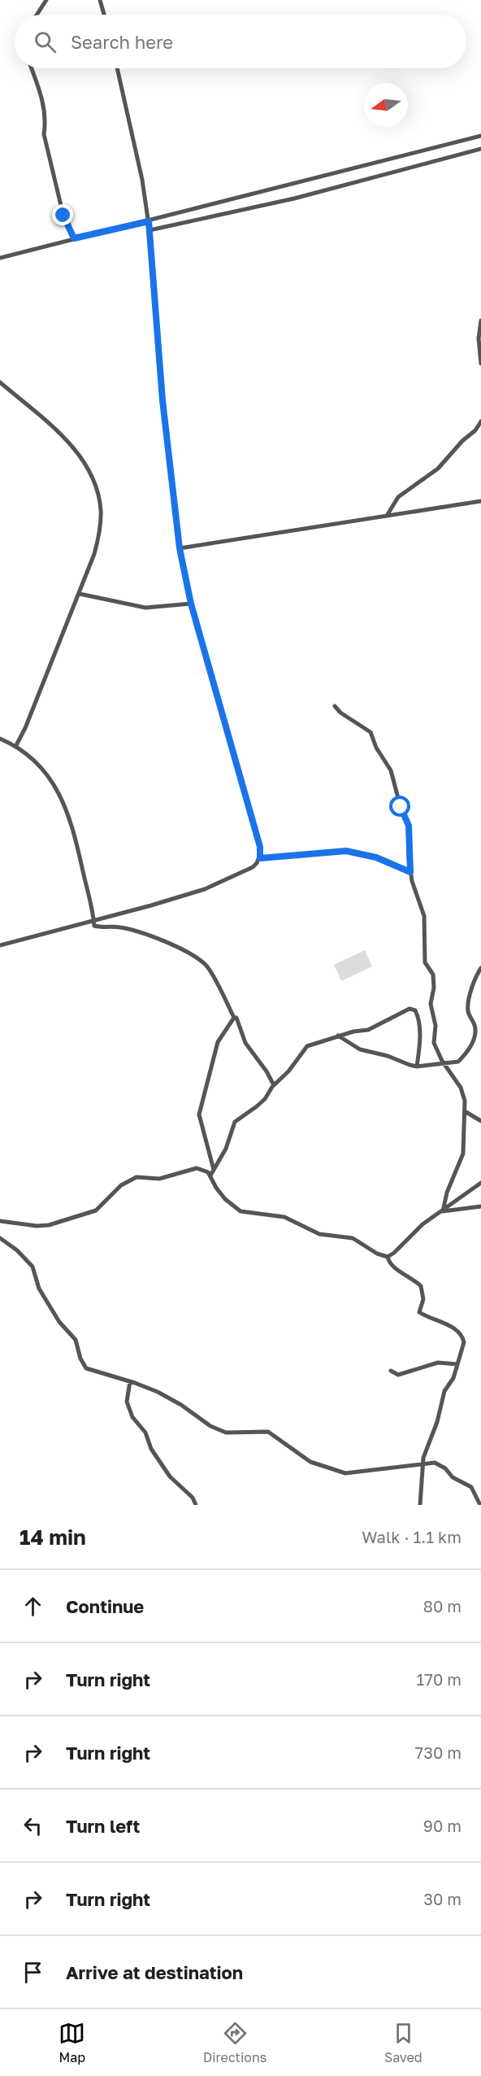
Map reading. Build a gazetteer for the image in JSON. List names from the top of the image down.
{
  "north": "left",
  "page": {
    "search": "Search here",
    "heading": ["14 min", "Walk · 1.1 km"],
    "list": [
      ["Continue", "80 m"],
      ["Turn right", "170 m"],
      ["Turn right", "730 m"],
      ["Turn left", "90 m"],
      ["Turn right", "30 m"],
      "Arrive at destination"
    ],
    "nav": ["Map", "Directions", "Saved"]
  }
}
